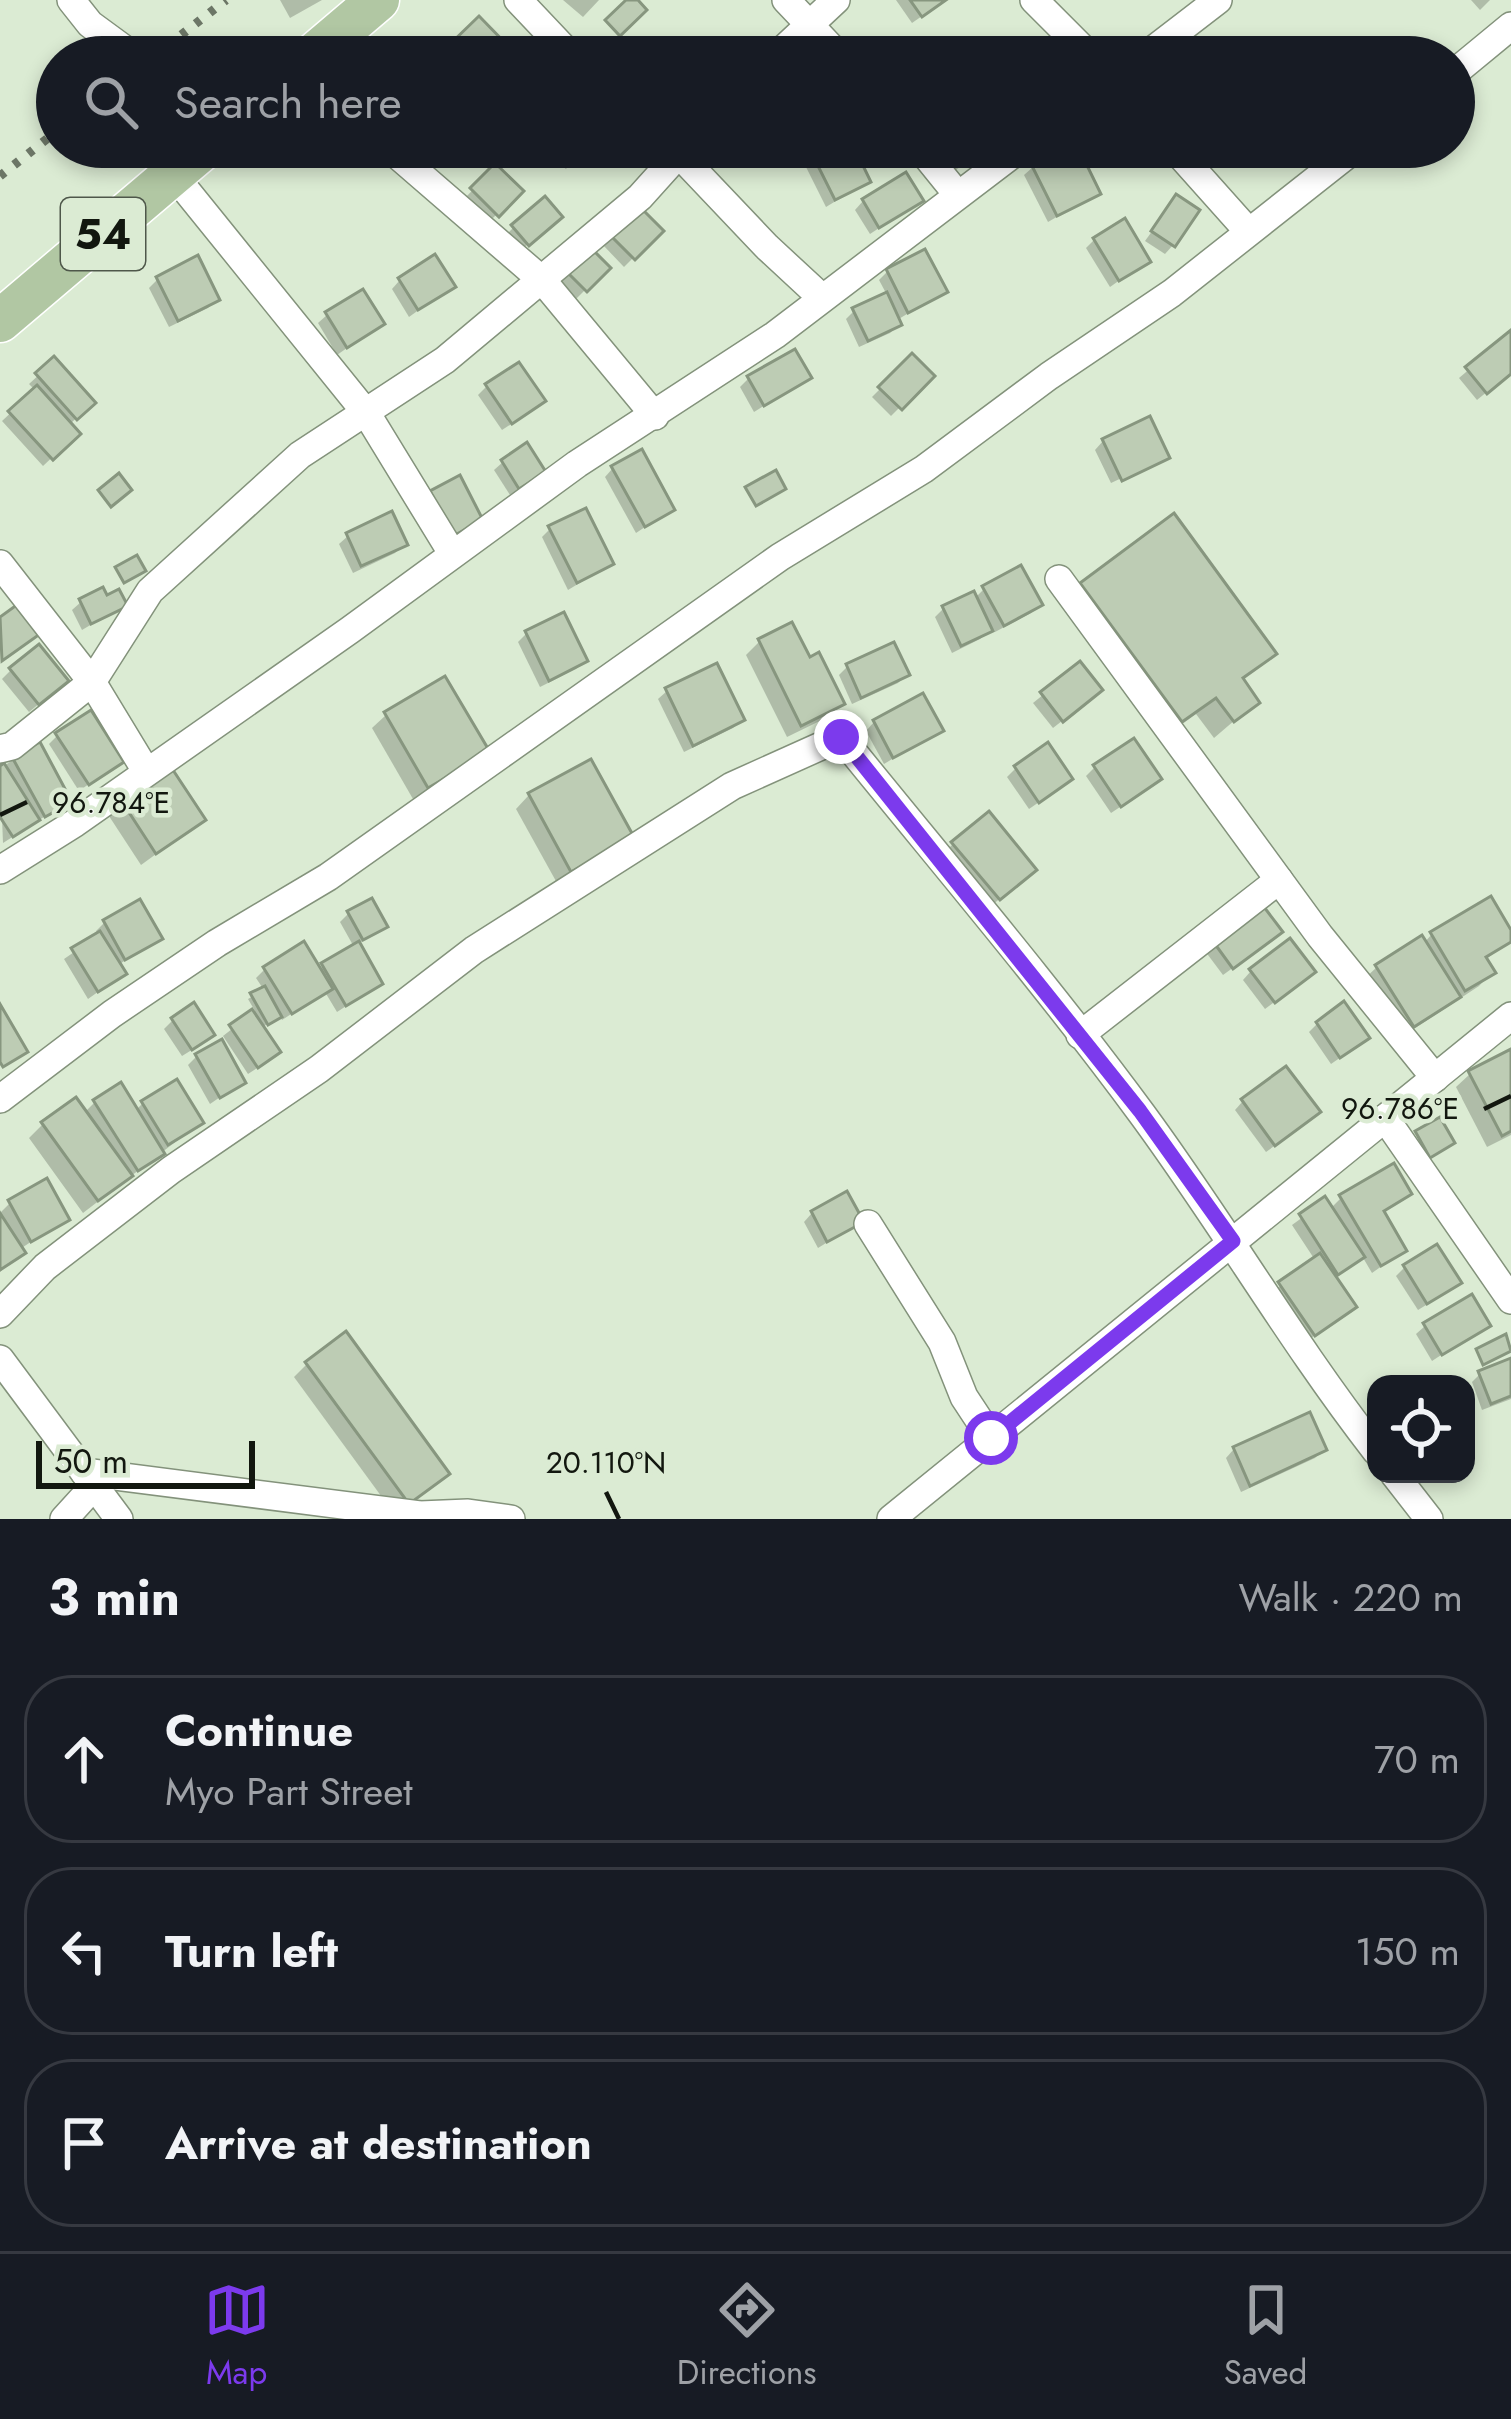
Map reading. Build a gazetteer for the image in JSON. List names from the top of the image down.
{
  "streets": {
    "main road": ["54"]
  },
  "scale_bar": "50 m",
  "page": {
    "search": "Search here",
    "scale": "50 m",
    "heading": ["3 min", "Walk · 220 m"],
    "list": [
      ["Continue", "Myo Part Street", "70 m"],
      ["Turn left", "150 m"],
      "Arrive at destination"
    ],
    "nav": ["Map", "Directions", "Saved"]
  },
  "coordinates": ["96.784°E", "96.786°E", "20.110°N"]
}
